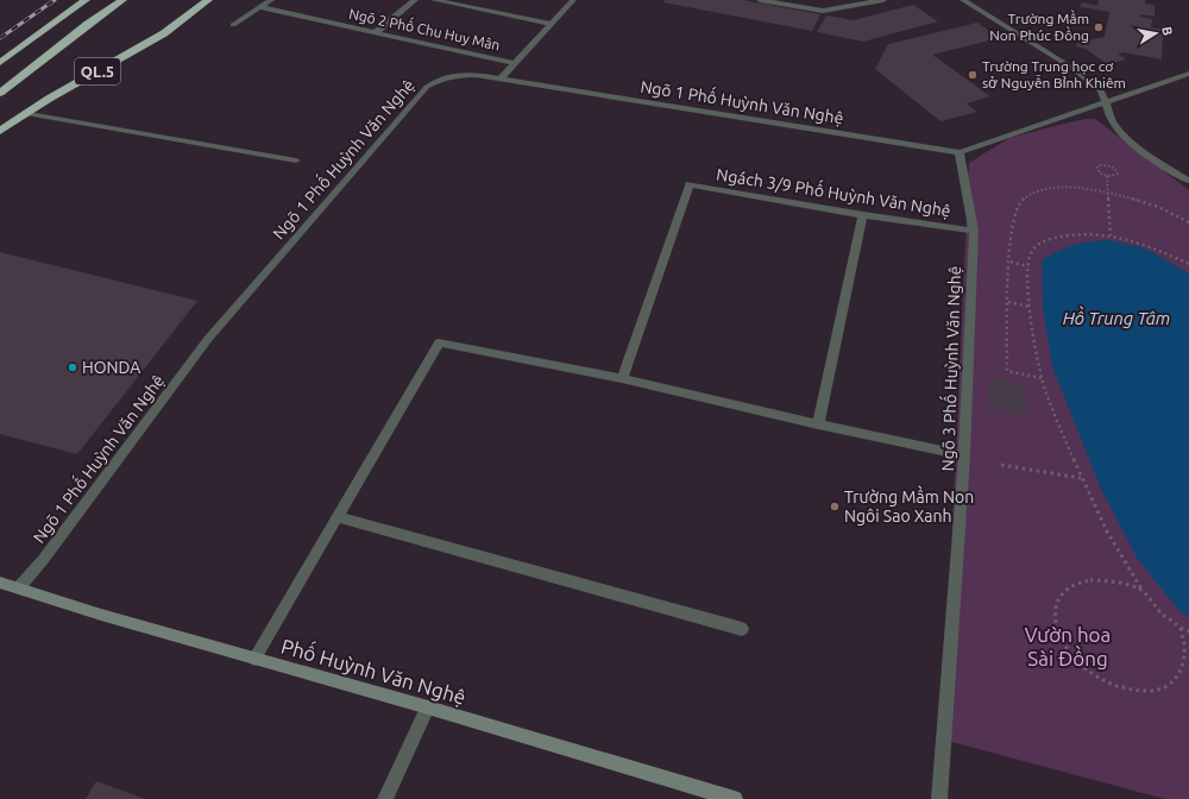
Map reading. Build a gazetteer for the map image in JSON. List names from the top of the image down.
{
  "streets": {
    "highway": ["QL.5"],
    "street": [
      "Ngõ 2 Phố Chu Huy Mân",
      "Ngõ 1 Phố Huỳnh Văn Nghệ",
      "Ngách 3/9 Phố Huỳnh Văn Nghệ",
      "Ngõ 3 Phố Huỳnh Văn Nghệ",
      "Phố Huỳnh Văn Nghệ"
    ]
  },
  "crossings": [
    ["Ngõ 1 Phố Huỳnh Văn Nghệ", "Ngõ 3 Phố Huỳnh Văn Nghệ"],
    ["Ngõ 1 Phố Huỳnh Văn Nghệ", "Phố Huỳnh Văn Nghệ"],
    ["Ngách 3/9 Phố Huỳnh Văn Nghệ", "Ngõ 3 Phố Huỳnh Văn Nghệ"]
  ],
  "water": ["Hồ Trung Tâm"],
  "parks": ["Vườn hoa Sài Đồng"],
  "places": [
    "Trường Mầm Non Phúc Đồng",
    "Trường Trung học cơ sở Nguyễn Bỉnh Khiêm",
    "HONDA",
    "Trường Mầm Non Ngôi Sao Xanh"
  ],
  "north": "right"
}
